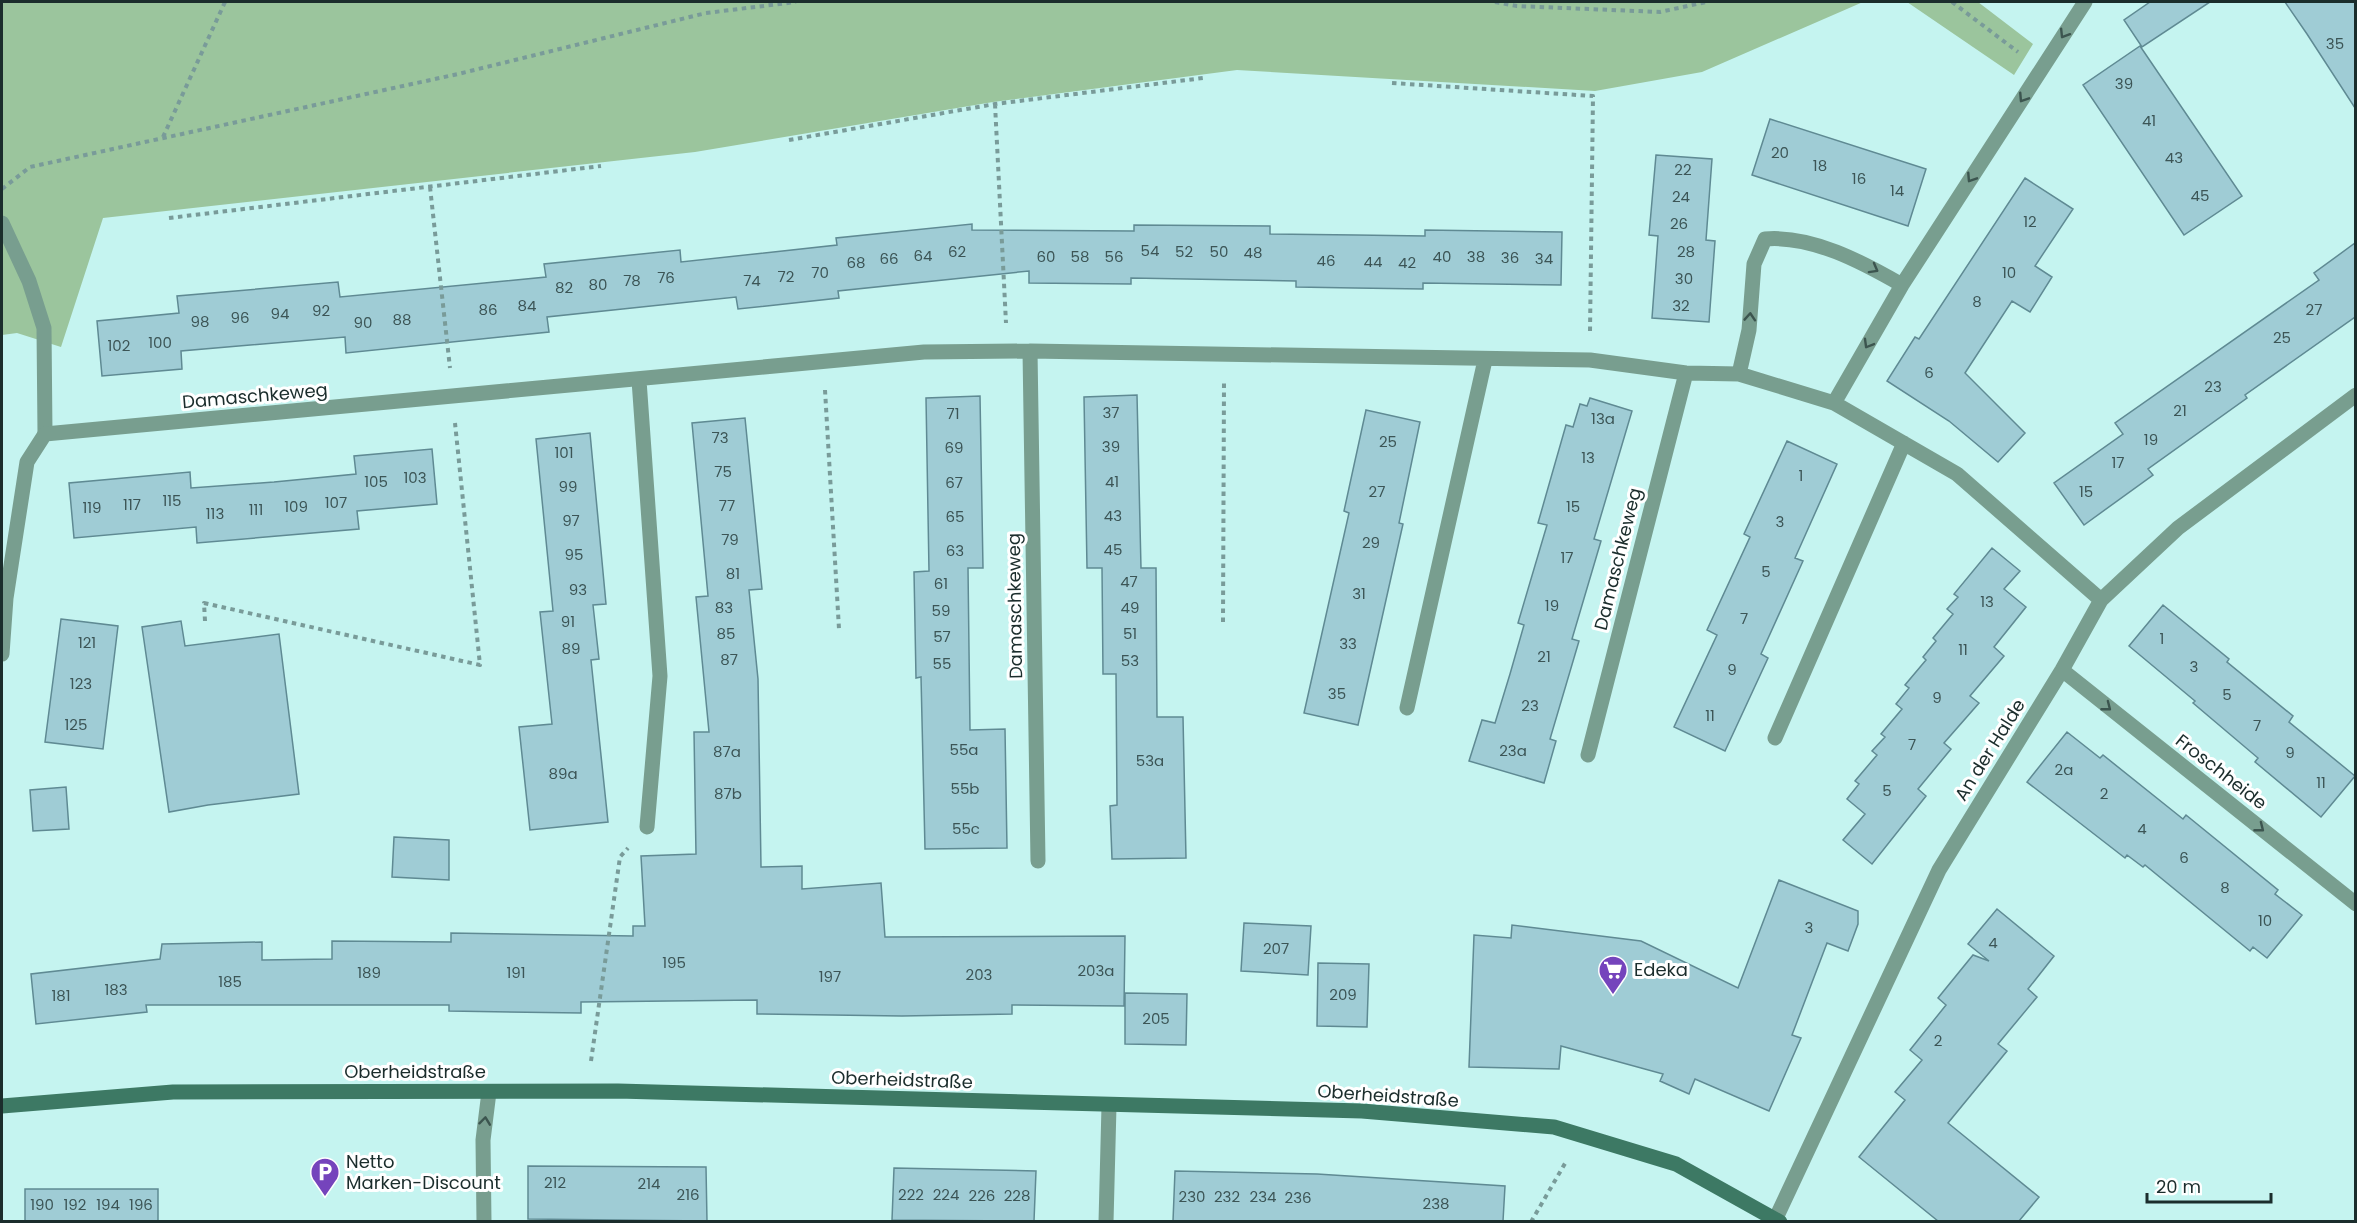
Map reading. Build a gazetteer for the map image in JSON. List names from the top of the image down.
{
  "streets": {
    "street": [
      "Damaschkeweg",
      "An der Halde",
      "Froschheide",
      "Oberheidstraße"
    ]
  },
  "crossings": [
    ["Damaschkeweg", "An der Halde"],
    ["An der Halde", "Froschheide"],
    ["An der Halde", "Oberheidstraße"]
  ],
  "one_way": ["Froschheide"],
  "places": {
    "supermarket": ["Edeka"],
    "parking": ["Netto Marken-Discount"]
  },
  "house_numbers": [
    "35",
    "39",
    "41",
    "20",
    "43",
    "18",
    "22",
    "16",
    "14",
    "45",
    "24",
    "12",
    "26",
    "54",
    "62",
    "52",
    "50",
    "28",
    "48",
    "64",
    "60",
    "58",
    "56",
    "40",
    "38",
    "36",
    "66",
    "34",
    "46",
    "44",
    "68",
    "42",
    "70",
    "10",
    "72",
    "76",
    "30",
    "78",
    "74",
    "80",
    "82",
    "8",
    "84",
    "32",
    "86",
    "27",
    "92",
    "94",
    "96",
    "88",
    "98",
    "90",
    "25",
    "100",
    "102",
    "6",
    "23",
    "21",
    "37",
    "71",
    "13a",
    "73",
    "19",
    "25",
    "39",
    "69",
    "101",
    "13",
    "17",
    "75",
    "1",
    "103",
    "105",
    "41",
    "67",
    "99",
    "27",
    "15",
    "115",
    "107",
    "117",
    "77",
    "109",
    "15",
    "119",
    "111",
    "113",
    "43",
    "65",
    "97",
    "3",
    "79",
    "29",
    "45",
    "63",
    "95",
    "17",
    "5",
    "81",
    "47",
    "61",
    "93",
    "31",
    "13",
    "19",
    "83",
    "49",
    "59",
    "7",
    "91",
    "85",
    "51",
    "57",
    "1",
    "121",
    "33",
    "89",
    "11",
    "21",
    "87",
    "53",
    "55",
    "3",
    "9",
    "123",
    "35",
    "5",
    "9",
    "23",
    "11",
    "125",
    "7",
    "7",
    "55a",
    "23a",
    "87a",
    "9",
    "53a",
    "2a",
    "89a",
    "11",
    "55b",
    "5",
    "87b",
    "2",
    "55c",
    "4",
    "6",
    "8",
    "10",
    "3",
    "4",
    "207",
    "195",
    "203a",
    "189",
    "191",
    "203",
    "197",
    "185",
    "183",
    "209",
    "181",
    "205",
    "2",
    "212",
    "214",
    "216",
    "222",
    "224",
    "226",
    "228",
    "230",
    "232",
    "234",
    "236",
    "238",
    "190",
    "192",
    "194",
    "196"
  ],
  "scale_bar": "20 m"
}
